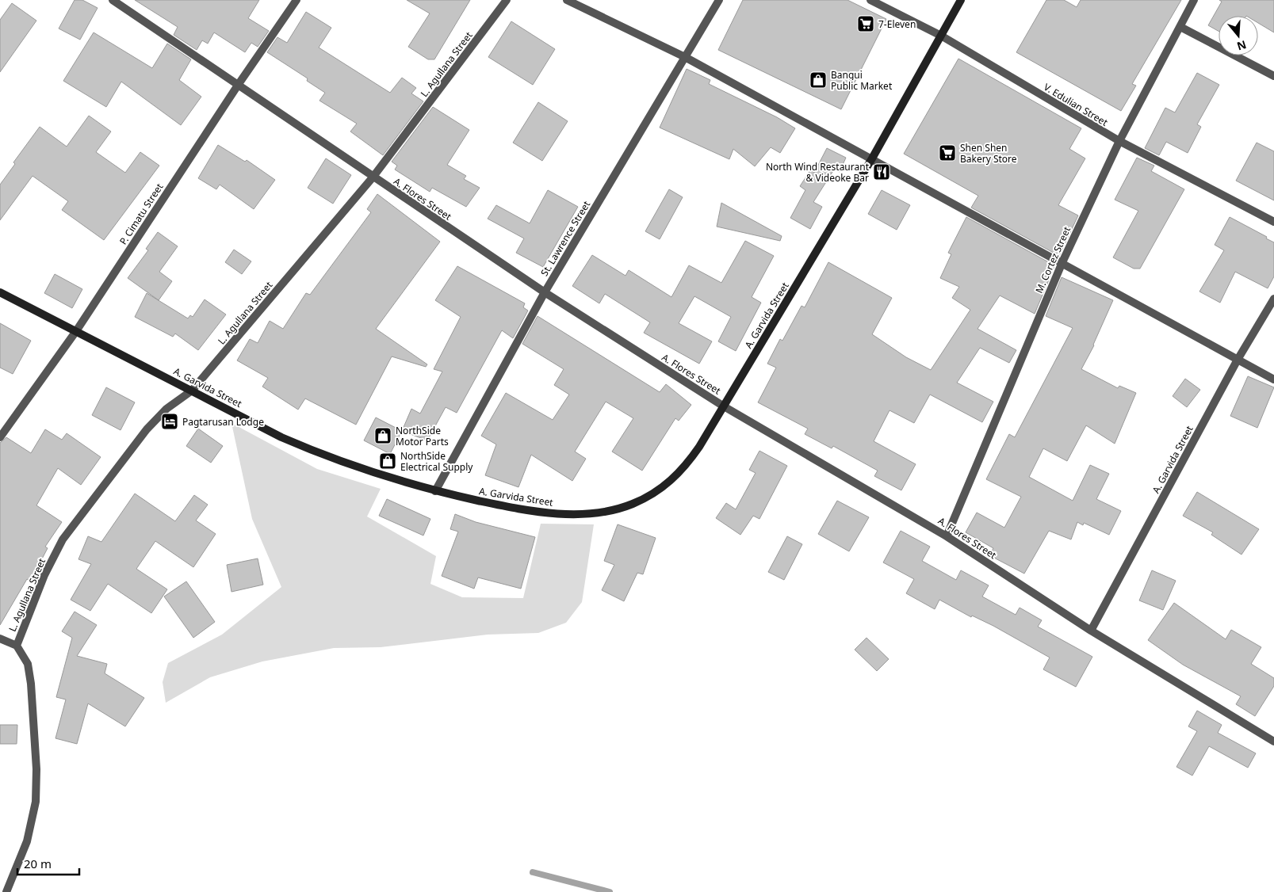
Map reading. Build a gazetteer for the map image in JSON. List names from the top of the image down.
{
  "streets": {
    "main road": ["A. Garvida Street"],
    "street": [
      "L. Agullana Street",
      "V. Edulian Street",
      "A. Flores Street",
      "P. Cimatu Street",
      "St. Lawrence Street",
      "M. Cortez Street"
    ]
  },
  "crossings": [
    ["L. Agullana Street", "A. Flores Street"],
    ["L. Agullana Street", "A. Garvida Street"],
    ["V. Edulian Street", "M. Cortez Street"],
    ["V. Edulian Street", "A. Garvida Street"],
    ["A. Flores Street", "P. Cimatu Street"],
    ["A. Flores Street", "St. Lawrence Street"],
    ["A. Flores Street", "M. Cortez Street"],
    ["A. Flores Street", "A. Garvida Street"],
    ["P. Cimatu Street", "A. Garvida Street"],
    ["St. Lawrence Street", "A. Garvida Street"]
  ],
  "places": {
    "supermarket": ["7-Eleven", "Shen Shen Bakery Store"],
    "shop": ["Bangui Public Market", "NorthSide Motor Parts", "NorthSide Electrical Supply"],
    "restaurant": ["North Wind Restaurant & Videoke Bar"],
    "hotel": ["Pagtarusan Lodge"]
  },
  "scale_bar": "20 m",
  "north": "bottom"
}
